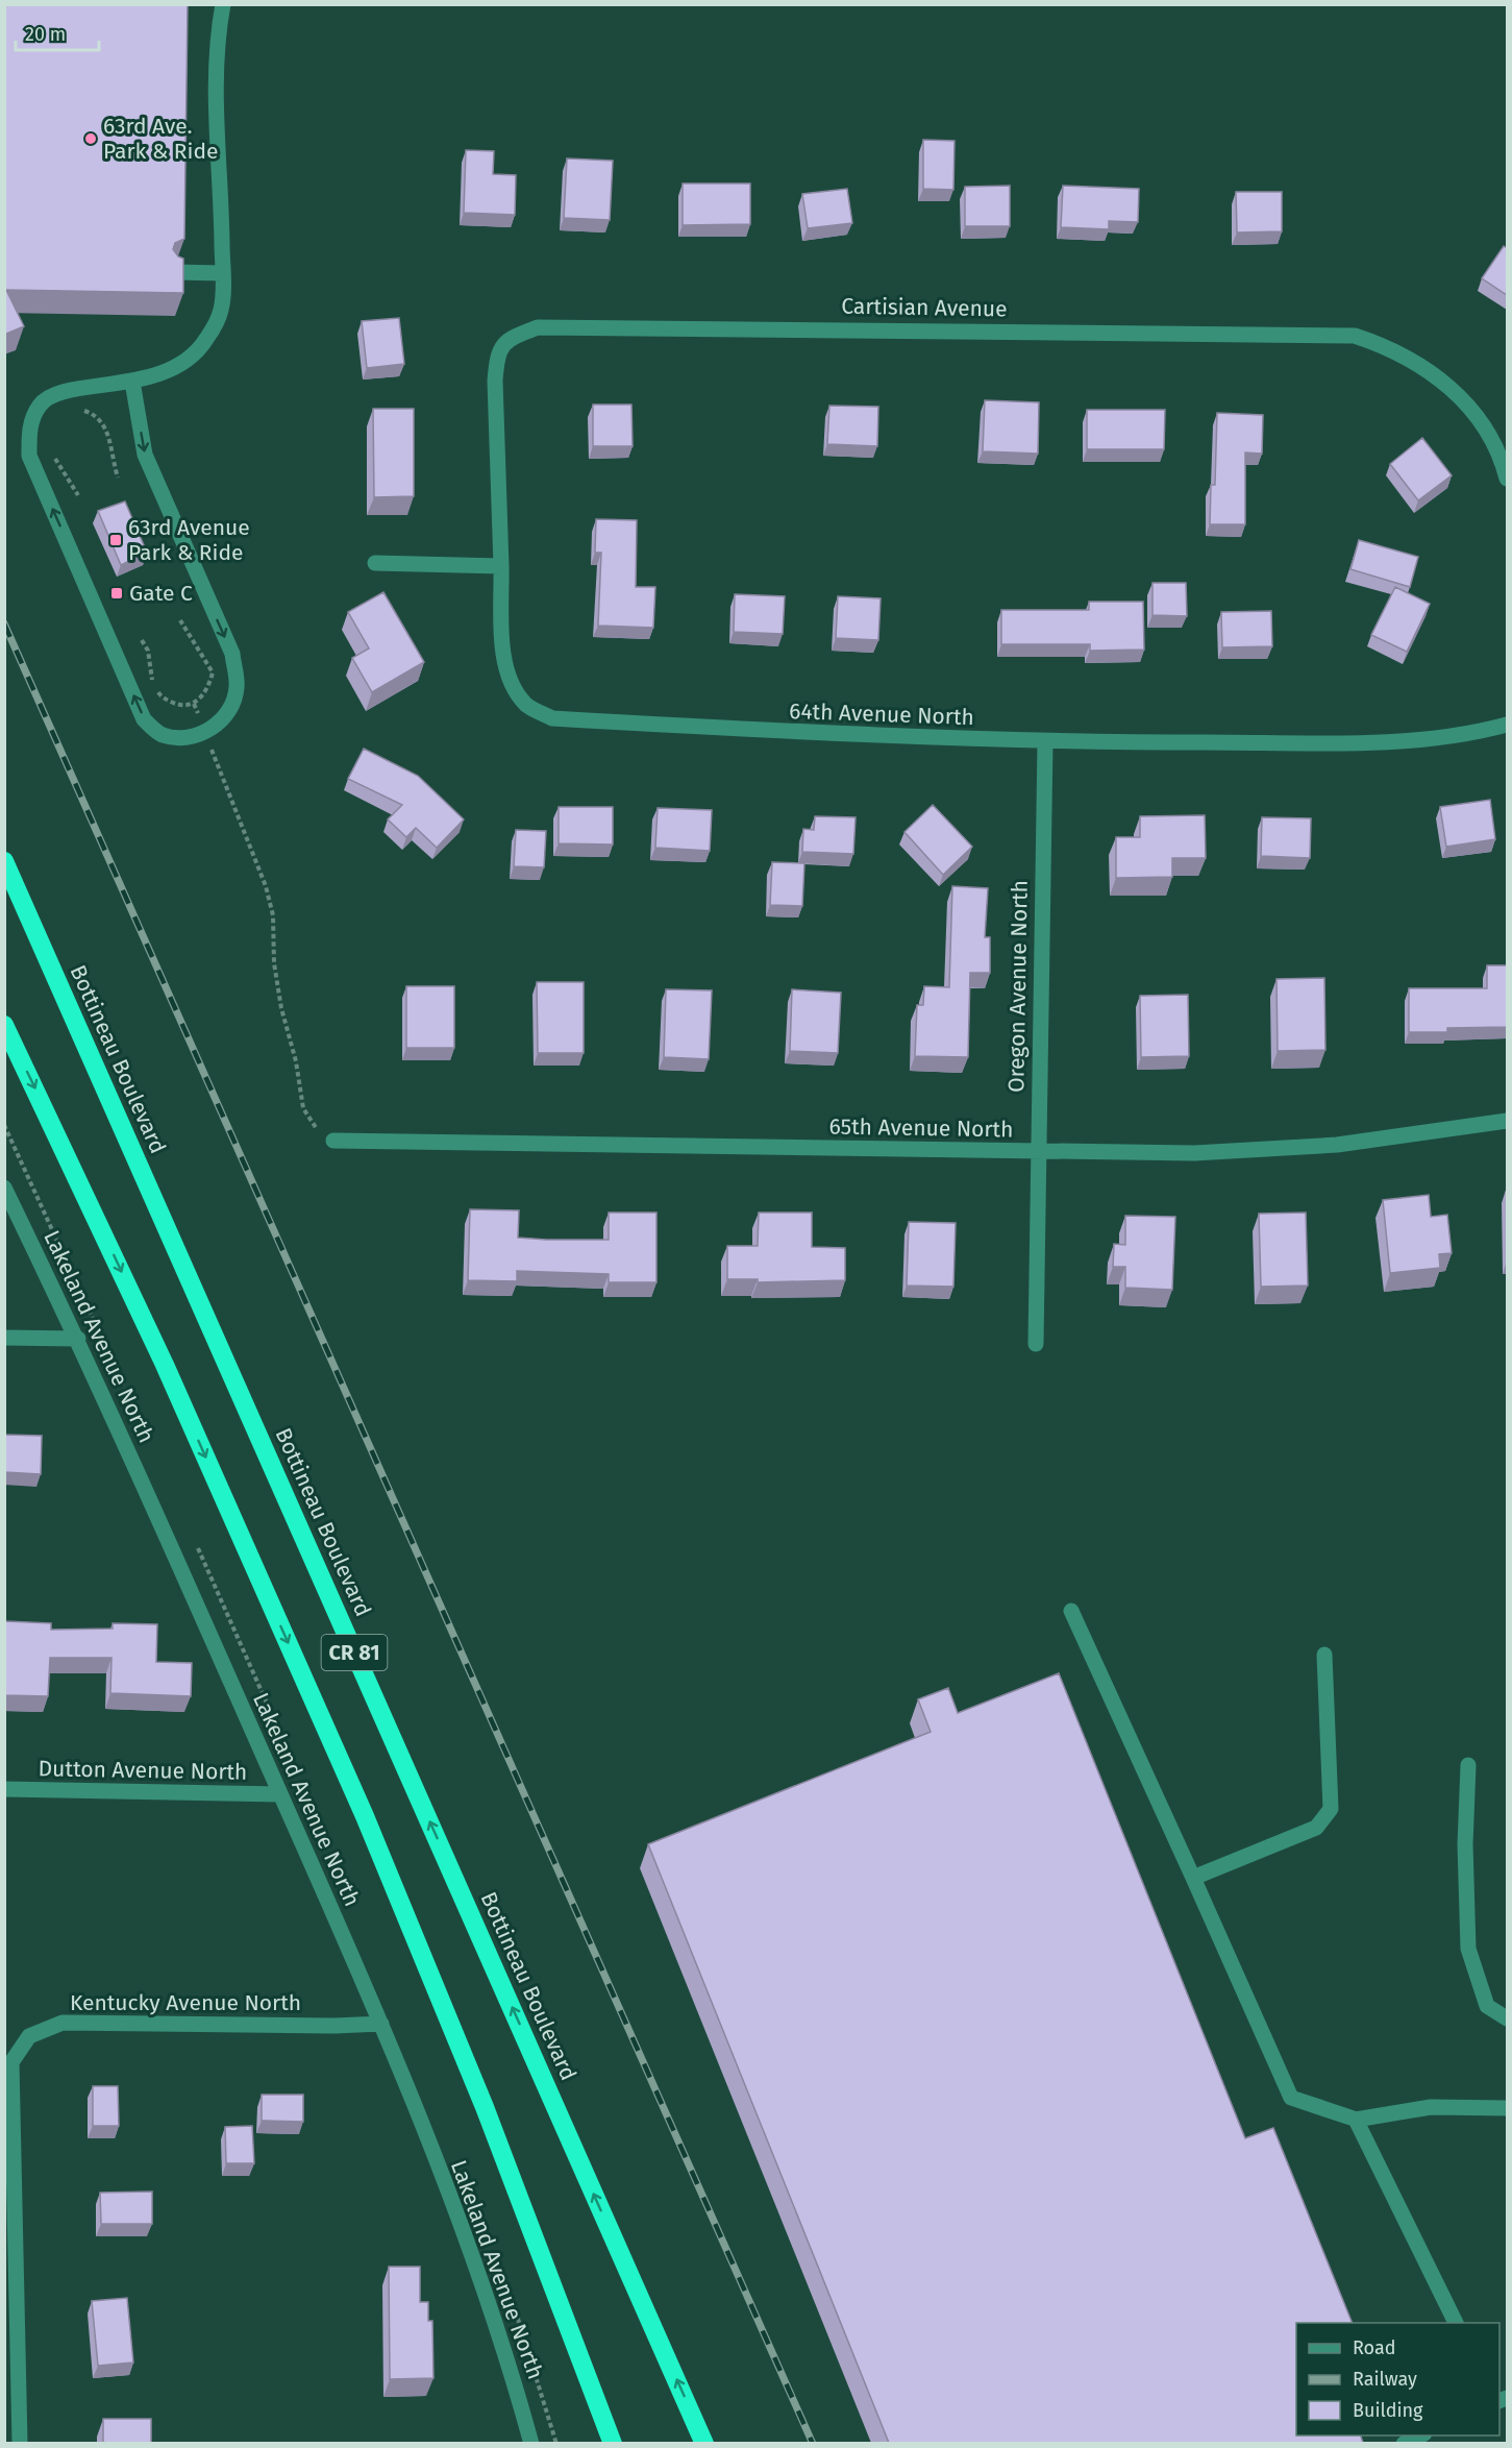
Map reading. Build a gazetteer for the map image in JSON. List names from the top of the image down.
{
  "streets": {
    "highway": ["Bottineau Boulevard", "CR 81"],
    "street": [
      "Cartisian Avenue",
      "64th Avenue North",
      "Oregon Avenue North",
      "65th Avenue North",
      "Lakeland Avenue North",
      "Dutton Avenue North",
      "Kentucky Avenue North"
    ]
  },
  "crossings": [
    ["Cartisian Avenue", "64th Avenue North"],
    ["64th Avenue North", "Oregon Avenue North"],
    ["Oregon Avenue North", "65th Avenue North"],
    ["Lakeland Avenue North", "Dutton Avenue North"],
    ["Lakeland Avenue North", "Kentucky Avenue North"]
  ],
  "places": {
    "other": ["63rd Ave. Park & Ride"],
    "transit": ["63rd Avenue Park & Ride", "Gate C"]
  },
  "legend": ["Road", "Railway", "Building"],
  "scale_bar": "20 m"
}
